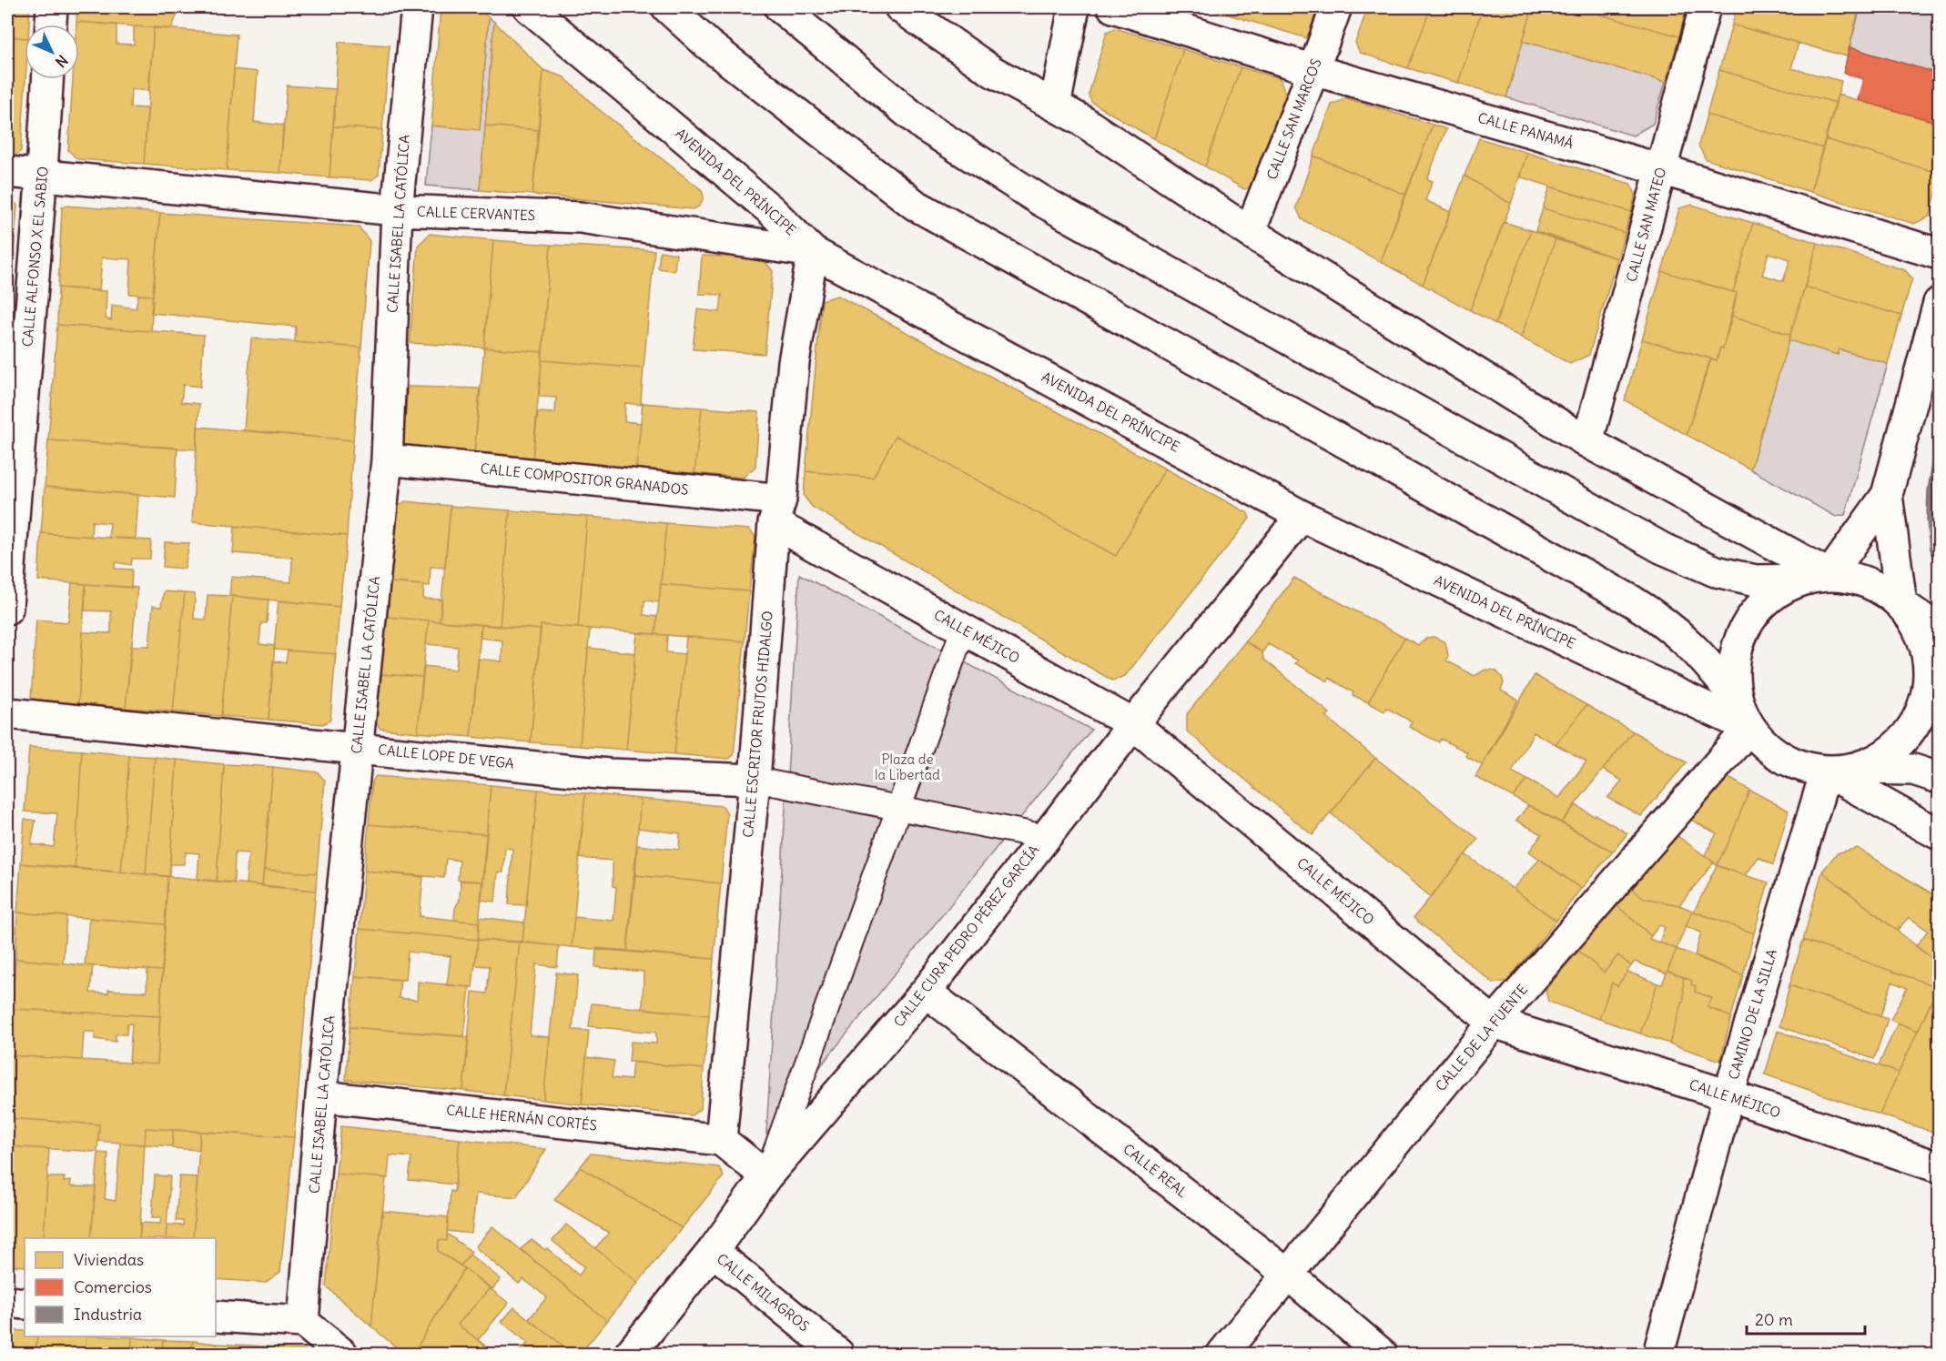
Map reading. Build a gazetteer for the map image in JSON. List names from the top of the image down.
{
  "streets": {
    "street": [
      "CALLE SAN MARCOS",
      "CALLE PANAMÁ",
      "AVENIDA DEL PRÍNCIPE",
      "CALLE CERVANTES",
      "CALLE ISABEL LA CATÓLICA",
      "CALLE SAN MATEO",
      "CALLE ALFONSO X EL SABIO",
      "CALLE COMPOSITOR GRANADOS",
      "CALLE MÉJICO",
      "CALLE ESCRITOR FRUTOS HIDALGO",
      "CALLE LOPE DE VEGA",
      "CALLE CURA PEDRO PÉREZ GARCÍA",
      "CAMINO DE LA SILLA",
      "CALLE DE LA FUENTE",
      "CALLE HERNÁN CORTÉS",
      "CALLE REAL",
      "CALLE MILAGROS"
    ]
  },
  "crossings": [
    ["CALLE SAN MARCOS", "CALLE PANAMÁ"],
    ["CALLE PANAMÁ", "CALLE SAN MATEO"],
    ["AVENIDA DEL PRÍNCIPE", "CALLE CERVANTES"],
    ["AVENIDA DEL PRÍNCIPE", "CALLE ESCRITOR FRUTOS HIDALGO"],
    ["AVENIDA DEL PRÍNCIPE", "CALLE CURA PEDRO PÉREZ GARCÍA"],
    ["AVENIDA DEL PRÍNCIPE", "CALLE DE LA FUENTE"],
    ["CALLE CERVANTES", "CALLE ISABEL LA CATÓLICA"],
    ["CALLE CERVANTES", "CALLE ALFONSO X EL SABIO"],
    ["CALLE CERVANTES", "CALLE ESCRITOR FRUTOS HIDALGO"],
    ["CALLE ISABEL LA CATÓLICA", "CALLE COMPOSITOR GRANADOS"],
    ["CALLE ISABEL LA CATÓLICA", "CALLE LOPE DE VEGA"],
    ["CALLE ISABEL LA CATÓLICA", "CALLE HERNÁN CORTÉS"],
    ["CALLE COMPOSITOR GRANADOS", "CALLE MÉJICO"],
    ["CALLE COMPOSITOR GRANADOS", "CALLE ESCRITOR FRUTOS HIDALGO"],
    ["CALLE MÉJICO", "CALLE ESCRITOR FRUTOS HIDALGO"],
    ["CALLE MÉJICO", "CALLE CURA PEDRO PÉREZ GARCÍA"],
    ["CALLE MÉJICO", "CAMINO DE LA SILLA"],
    ["CALLE MÉJICO", "CALLE DE LA FUENTE"],
    ["CALLE ESCRITOR FRUTOS HIDALGO", "CALLE LOPE DE VEGA"],
    ["CALLE ESCRITOR FRUTOS HIDALGO", "CALLE HERNÁN CORTÉS"],
    ["CALLE CURA PEDRO PÉREZ GARCÍA", "CALLE REAL"],
    ["CALLE CURA PEDRO PÉREZ GARCÍA", "CALLE MILAGROS"],
    ["CALLE DE LA FUENTE", "CALLE REAL"]
  ],
  "parks": ["Plaza de la Libertad"],
  "legend": ["Viviendas", "Comercios", "Industria"],
  "scale_bar": "20 m",
  "north": "bottom right"
}
